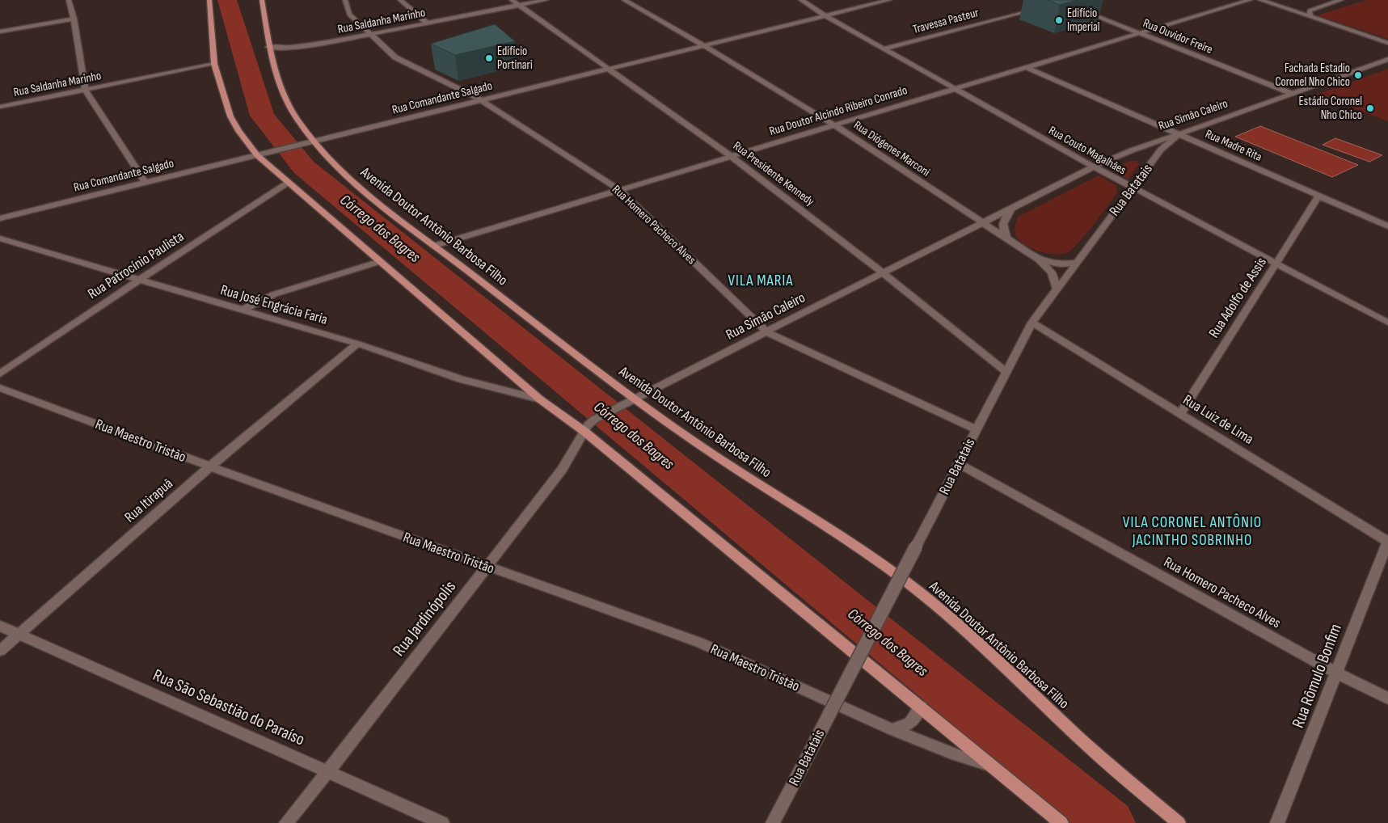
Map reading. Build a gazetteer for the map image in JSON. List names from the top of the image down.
{
  "streets": {
    "main road": ["Avenida Doutor Antônio Barbosa Filho"],
    "street": [
      "Rua Saldanha Marinho",
      "Travessa Pasteur",
      "Rua Ouvidor Freire",
      "Rua Comandante Salgado",
      "Rua Doutor Alcindo Ribeiro Conrado",
      "Rua Simão Caleiro",
      "Rua Madre Rita",
      "Rua Diógenes Marconi",
      "Rua Couto Magalhães",
      "Rua Presidente Kennedy",
      "Rua Batatais",
      "Rua Homero Pacheco Alves",
      "Rua Patrocínio Paulista",
      "Rua Adolfo de Assis",
      "Rua José Engrácia Faria",
      "Rua Luiz de Lima",
      "Rua Maestro Tristão",
      "Rua Itirapuã",
      "Rua Jardinópolis",
      "Rua Rômulo Bonfim",
      "Rua São Sebastião do Paraíso"
    ]
  },
  "crossings": [
    ["Rua Saldanha Marinho", "Rua Presidente Kennedy"],
    ["Rua Saldanha Marinho", "Rua Homero Pacheco Alves"],
    ["Rua Saldanha Marinho", "Avenida Doutor Antônio Barbosa Filho"],
    ["Travessa Pasteur", "Rua Couto Magalhães"],
    ["Rua Ouvidor Freire", "Rua Doutor Alcindo Ribeiro Conrado"],
    ["Rua Ouvidor Freire", "Rua Simão Caleiro"],
    ["Rua Comandante Salgado", "Rua Diógenes Marconi"],
    ["Rua Comandante Salgado", "Rua Couto Magalhães"],
    ["Rua Comandante Salgado", "Rua Presidente Kennedy"],
    ["Rua Comandante Salgado", "Rua Homero Pacheco Alves"],
    ["Rua Comandante Salgado", "Avenida Doutor Antônio Barbosa Filho"],
    ["Rua Doutor Alcindo Ribeiro Conrado", "Rua Madre Rita"],
    ["Rua Doutor Alcindo Ribeiro Conrado", "Rua Diógenes Marconi"],
    ["Rua Doutor Alcindo Ribeiro Conrado", "Rua Couto Magalhães"],
    ["Rua Doutor Alcindo Ribeiro Conrado", "Rua Presidente Kennedy"],
    ["Rua Doutor Alcindo Ribeiro Conrado", "Rua Homero Pacheco Alves"],
    ["Rua Doutor Alcindo Ribeiro Conrado", "Avenida Doutor Antônio Barbosa Filho"],
    ["Rua Simão Caleiro", "Rua Madre Rita"],
    ["Rua Simão Caleiro", "Rua Diógenes Marconi"],
    ["Rua Simão Caleiro", "Rua Couto Magalhães"],
    ["Rua Simão Caleiro", "Rua Presidente Kennedy"],
    ["Rua Simão Caleiro", "Rua Batatais"],
    ["Rua Simão Caleiro", "Rua Homero Pacheco Alves"],
    ["Rua Simão Caleiro", "Avenida Doutor Antônio Barbosa Filho"],
    ["Rua Simão Caleiro", "Rua Jardinópolis"],
    ["Rua Madre Rita", "Rua Batatais"],
    ["Rua Madre Rita", "Rua Adolfo de Assis"],
    ["Rua Diógenes Marconi", "Rua Batatais"],
    ["Rua Couto Magalhães", "Rua Batatais"],
    ["Rua Couto Magalhães", "Rua Adolfo de Assis"],
    ["Rua Presidente Kennedy", "Rua Batatais"],
    ["Rua Batatais", "Rua Homero Pacheco Alves"],
    ["Rua Batatais", "Rua Luiz de Lima"],
    ["Rua Homero Pacheco Alves", "Rua Rômulo Bonfim"],
    ["Rua Patrocínio Paulista", "Rua José Engrácia Faria"],
    ["Rua Adolfo de Assis", "Rua Luiz de Lima"],
    ["Rua José Engrácia Faria", "Rua Itirapuã"],
    ["Rua Luiz de Lima", "Rua Rômulo Bonfim"],
    ["Rua Maestro Tristão", "Rua Itirapuã"],
    ["Rua Maestro Tristão", "Rua Jardinópolis"],
    ["Rua Itirapuã", "Rua São Sebastião do Paraíso"],
    ["Rua Jardinópolis", "Rua São Sebastião do Paraíso"]
  ],
  "districts": ["VILA MARIA", "VILA CORONEL ANTÔNIO JACINTHO SOBRINHO"],
  "water": ["Córrego dos Bagres"],
  "places": [
    "Edifício Imperial",
    "Edifício Portinari",
    "Fachada Estadio Coronel Nho Chico",
    "Estádio Coronel Nho Chico"
  ]
}
